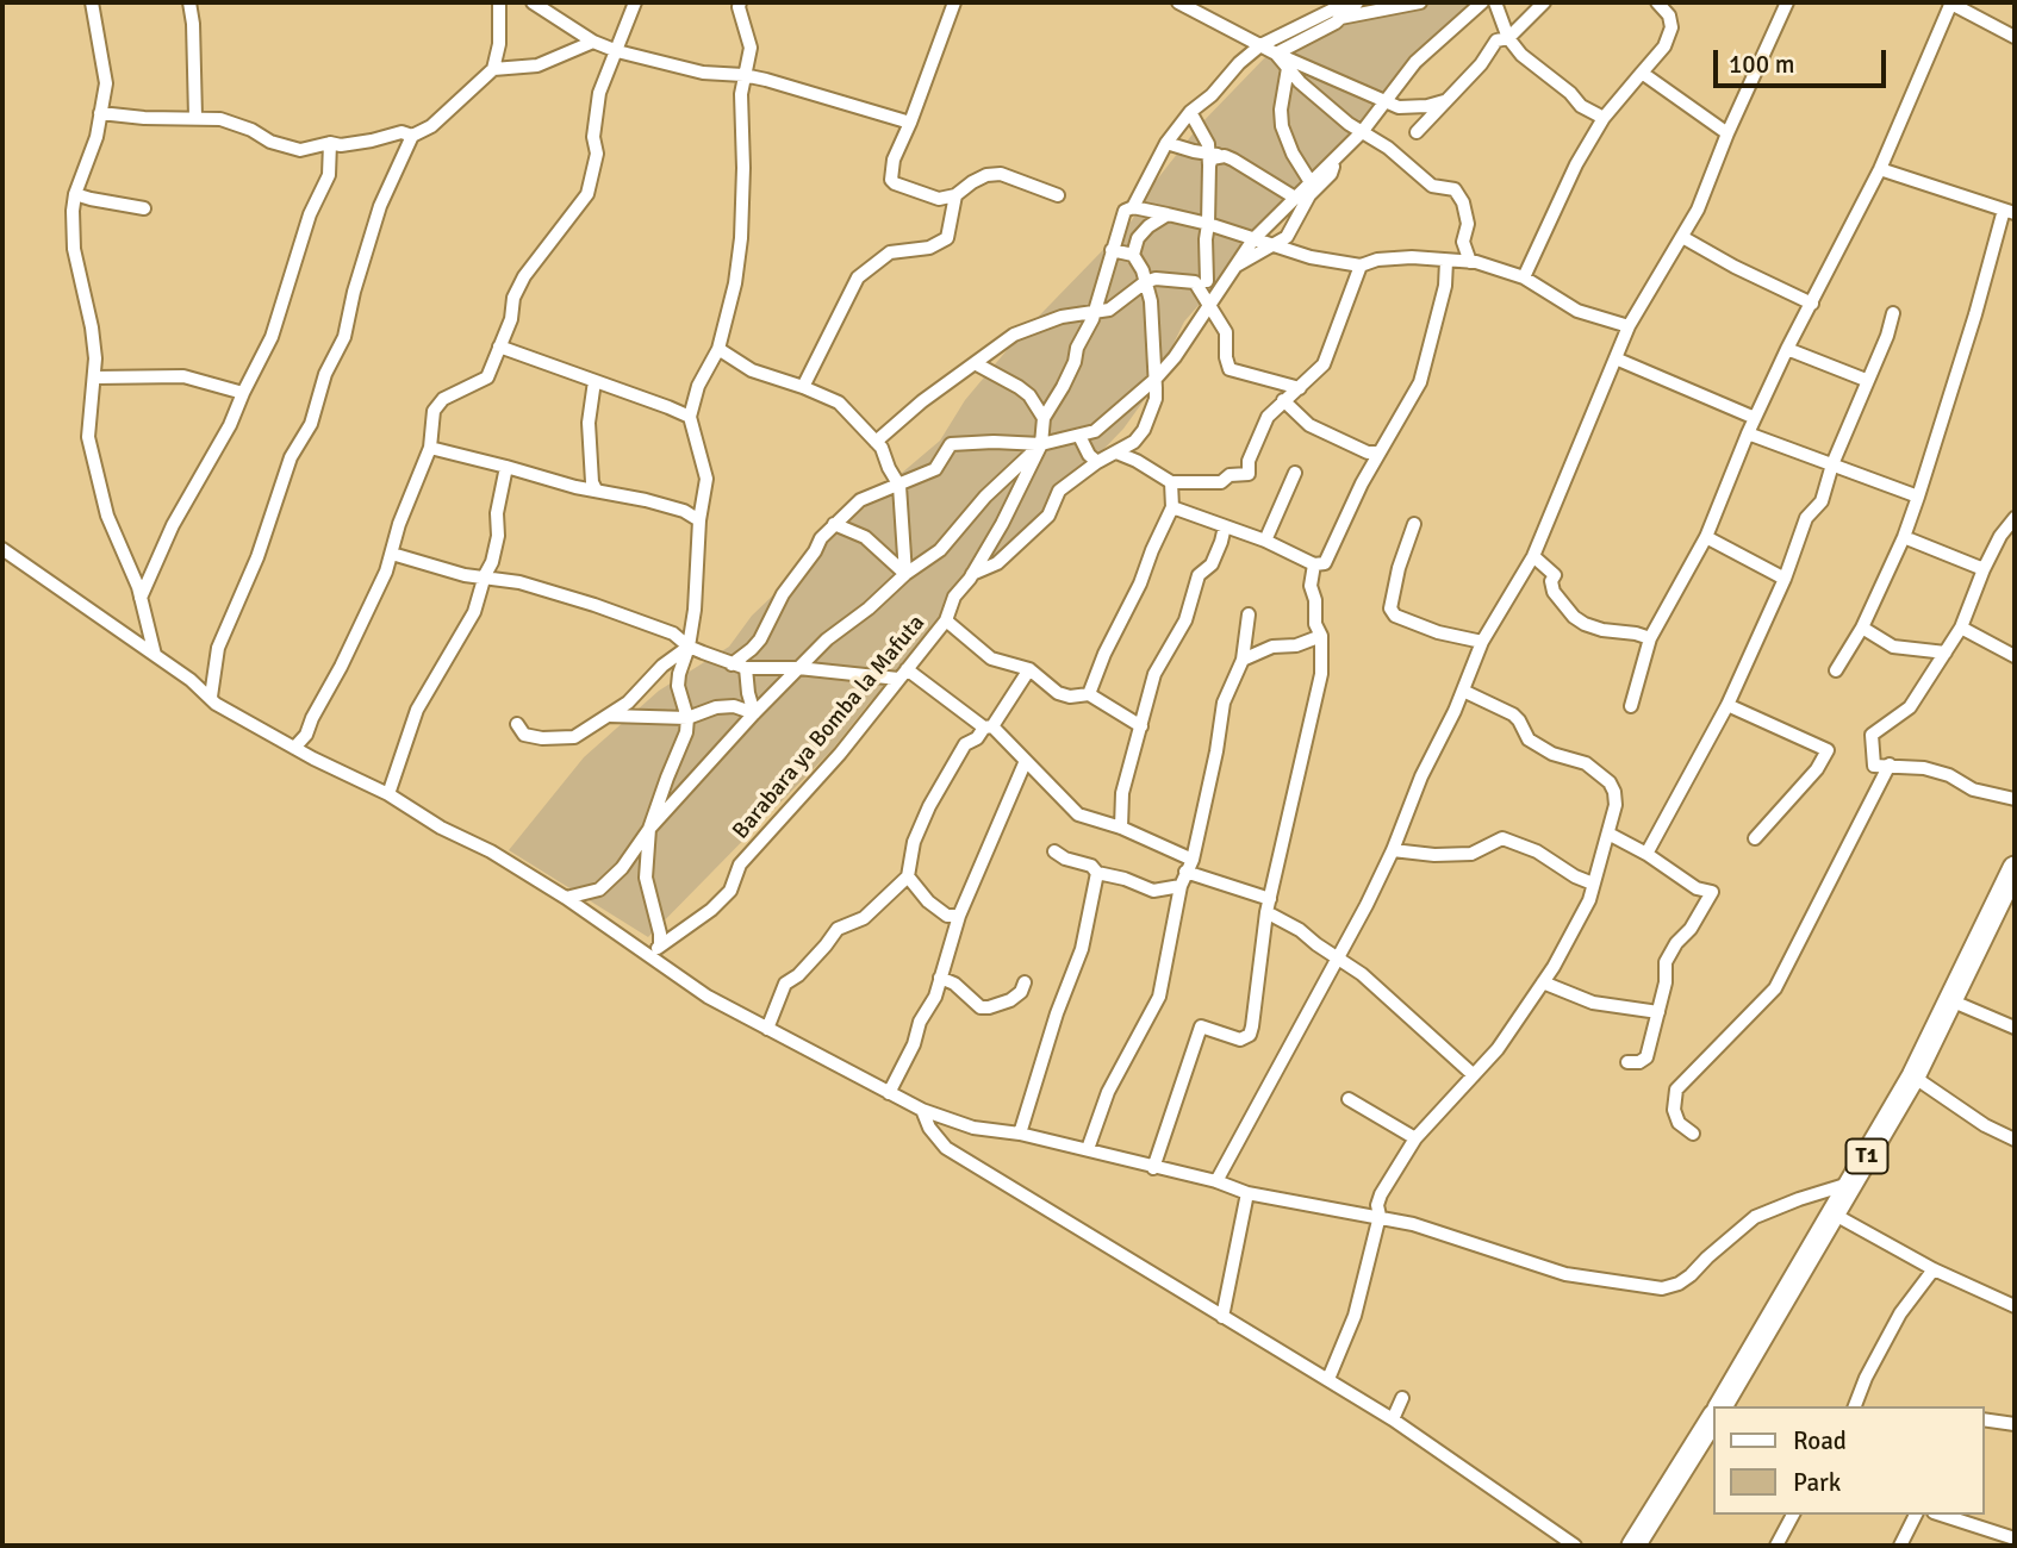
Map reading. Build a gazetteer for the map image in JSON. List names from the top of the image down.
{
  "streets": {
    "highway": ["T1"],
    "street": ["Barabara ya Bomba la Mafuta"]
  },
  "legend": ["Road", "Park"],
  "scale_bar": "100 m"
}
